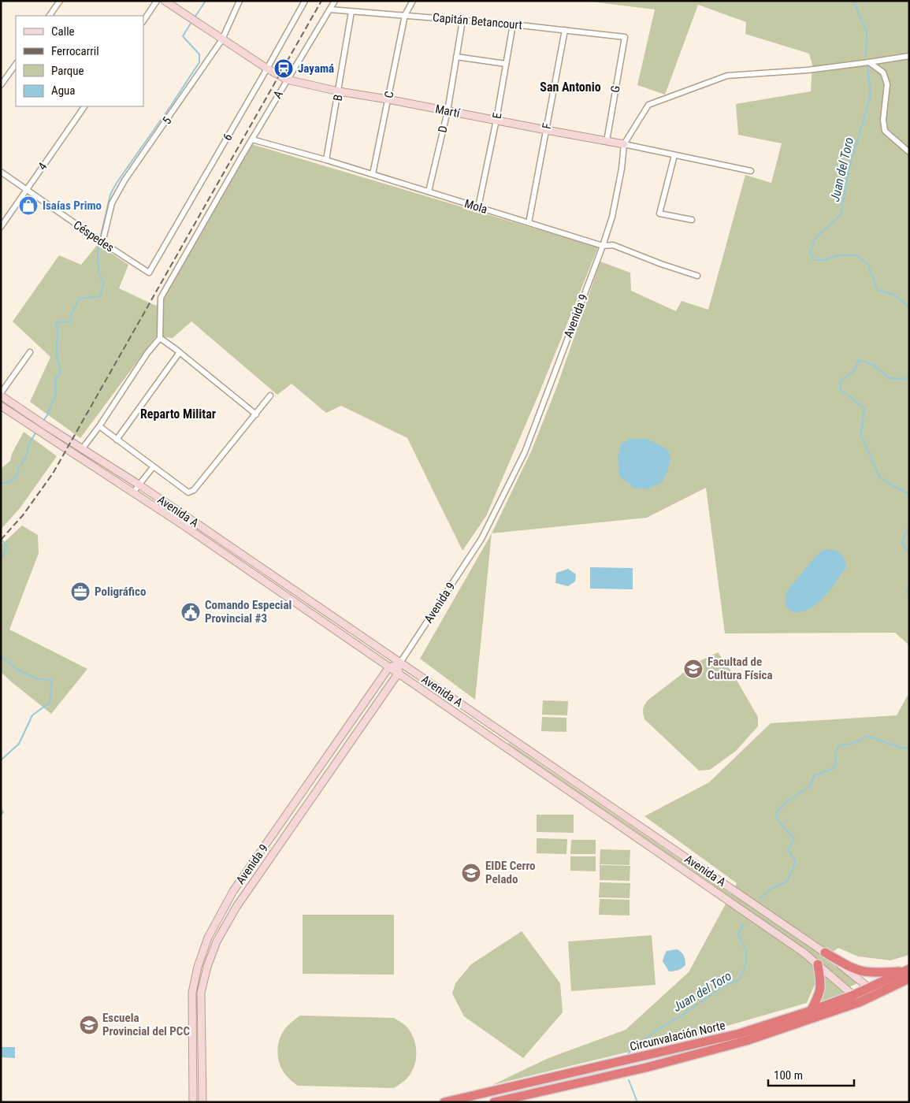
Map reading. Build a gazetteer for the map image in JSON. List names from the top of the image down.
{
  "streets": {
    "highway": ["Circunvalación Norte"],
    "main road": ["Martí", "Avenida 9", "Avenida A"],
    "street": [
      "Capitán Betancourt",
      "G",
      "A",
      "C",
      "B",
      "E",
      "5",
      "F",
      "D",
      "6",
      "4",
      "Mola",
      "Céspedes"
    ]
  },
  "crossings": [
    ["Capitán Betancourt", "G"],
    ["Capitán Betancourt", "A"],
    ["Capitán Betancourt", "C"],
    ["Capitán Betancourt", "B"],
    ["Capitán Betancourt", "E"],
    ["Capitán Betancourt", "F"],
    ["Capitán Betancourt", "D"],
    ["G", "Martí"],
    ["A", "Martí"],
    ["A", "Mola"],
    ["C", "Martí"],
    ["C", "Mola"],
    ["B", "Martí"],
    ["B", "Mola"],
    ["Martí", "E"],
    ["Martí", "5"],
    ["Martí", "F"],
    ["Martí", "D"],
    ["Martí", "6"],
    ["Martí", "Avenida 9"],
    ["E", "Mola"],
    ["5", "Céspedes"],
    ["F", "Mola"],
    ["D", "Mola"],
    ["6", "Céspedes"],
    ["4", "Céspedes"],
    ["Mola", "Avenida 9"],
    ["Avenida 9", "Avenida A"],
    ["Avenida A", "Circunvalación Norte"]
  ],
  "districts": ["San Antonio", "Reparto Militar"],
  "water": ["Juan del Toro"],
  "places": {
    "station": ["Jayamá"],
    "shop": ["Isaías Primo"],
    "office": ["Poligráfico"],
    "public building": ["Comando Especial Provincial #3"],
    "school or university": ["Facultad de Cultura Física", "EIDE Cerro Pelado", "Escuela Provincial del PCC"]
  },
  "legend": [
    "Calle",
    "Ferrocarril",
    "Parque",
    "Agua"
  ],
  "scale_bar": "100 m"
}
